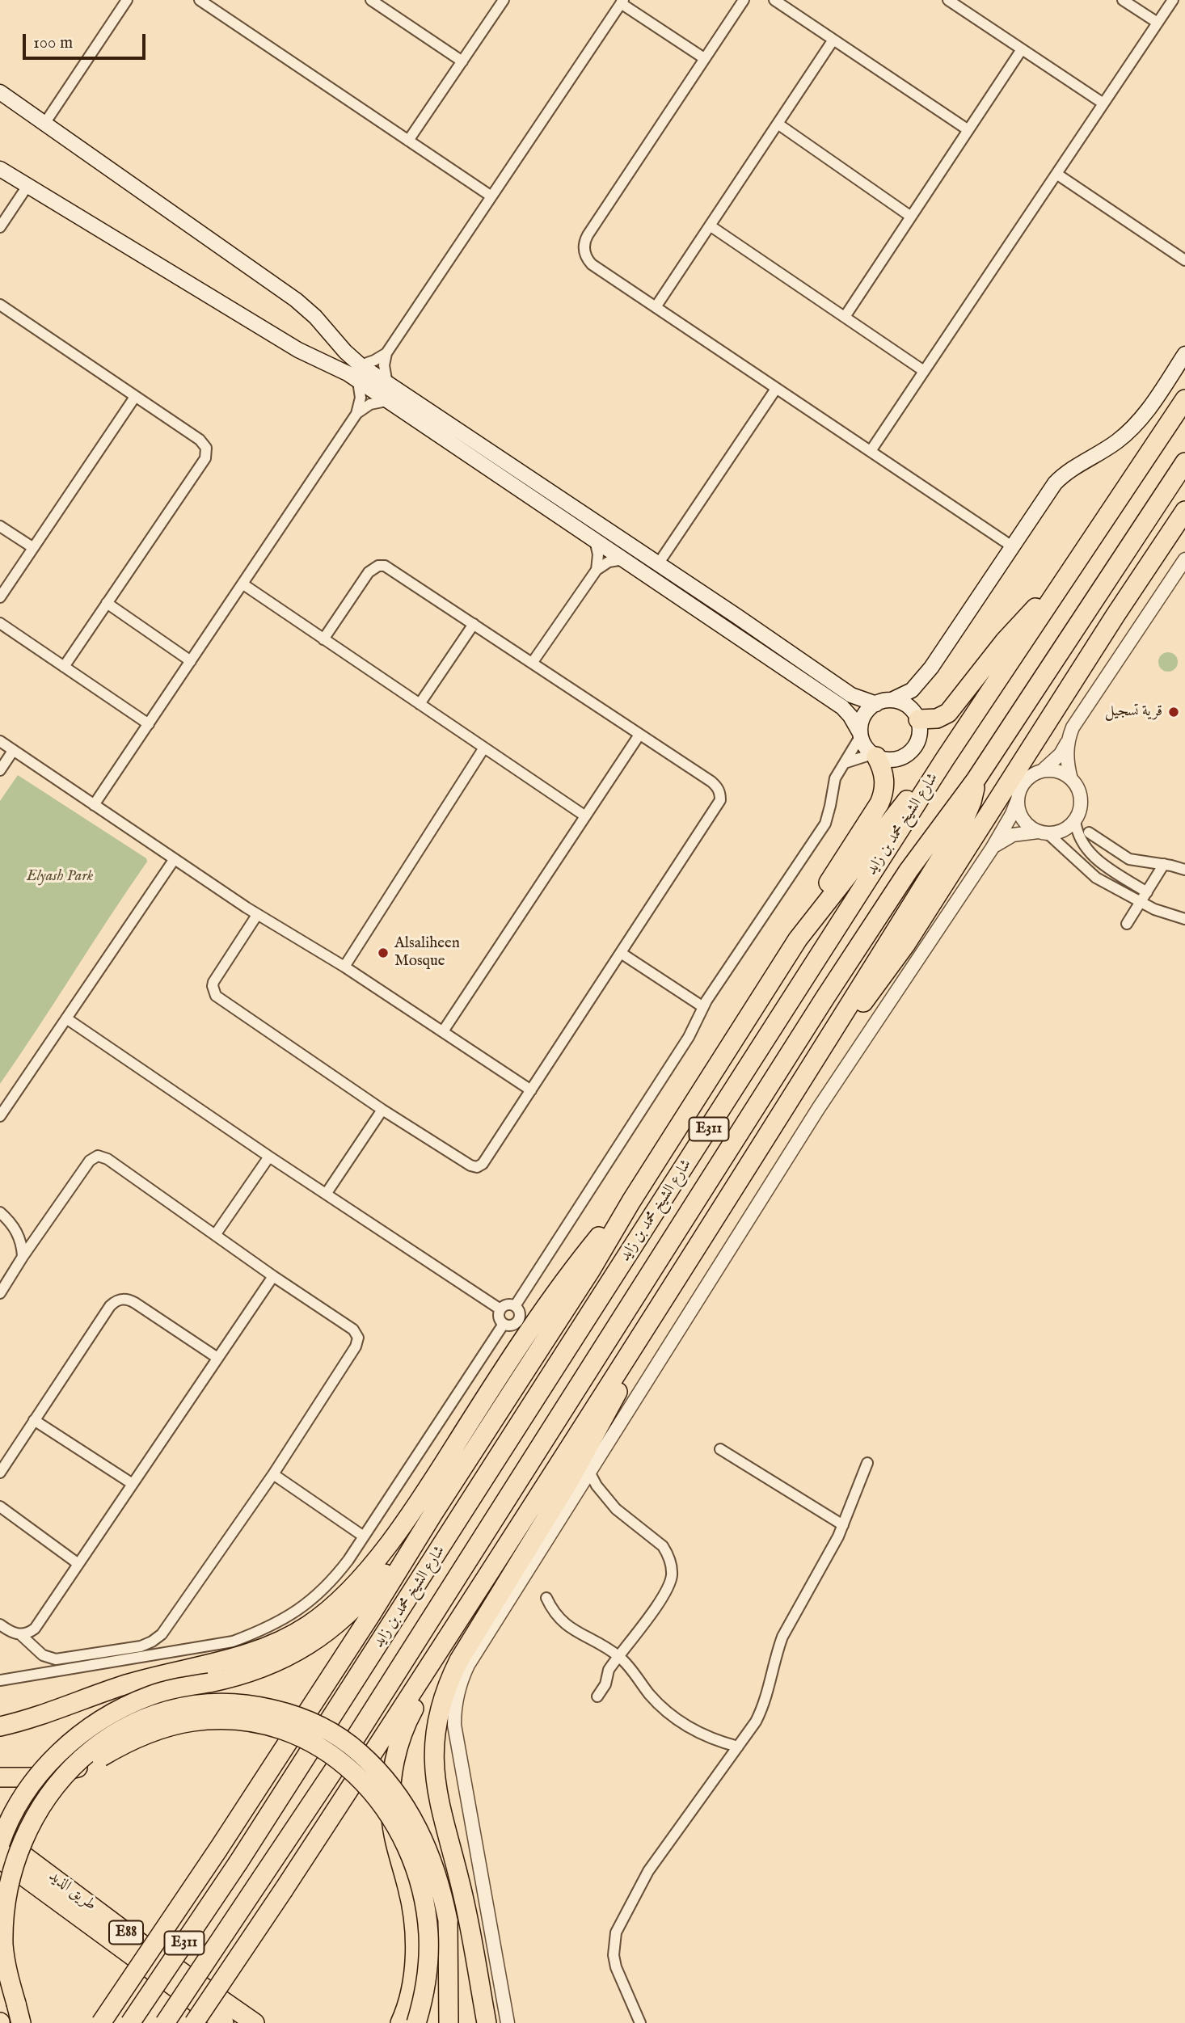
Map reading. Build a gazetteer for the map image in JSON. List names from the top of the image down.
{
  "streets": {
    "highway": [
      "شارع الشيخ محمد بن زايد",
      "E311",
      "طريق الذيد",
      "E88"
    ]
  },
  "parks": ["Elyash Park"],
  "places": ["قرية تسجيل", "Alsaliheen Mosque"],
  "scale_bar": "100 m"
}
